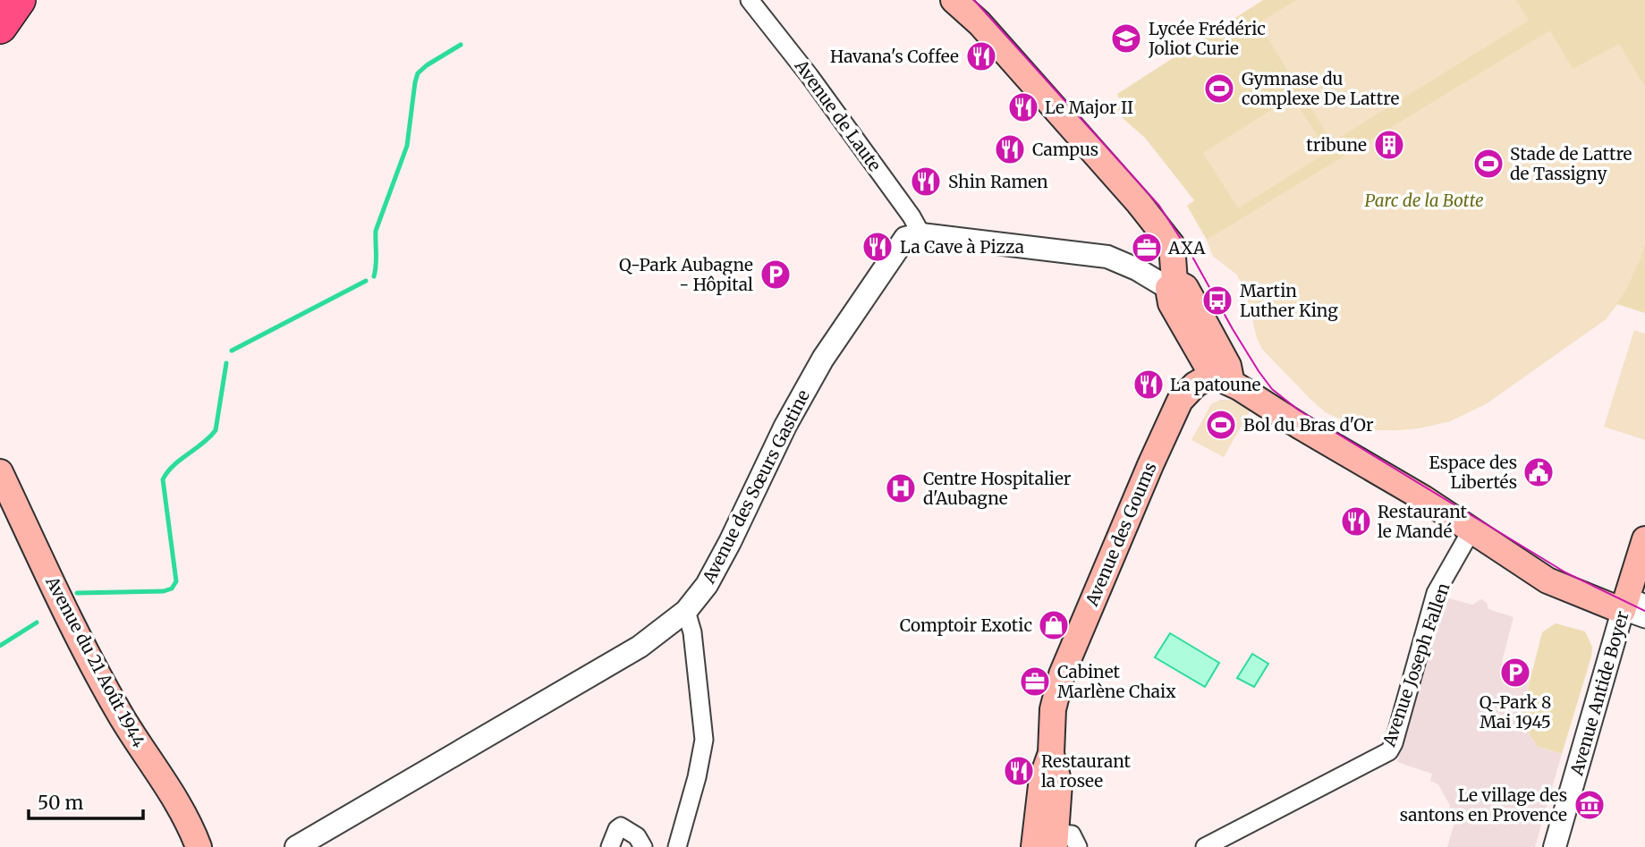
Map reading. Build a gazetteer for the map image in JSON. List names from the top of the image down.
{
  "streets": {
    "main road": ["Avenue des Goums", "Avenue du 21 Août 1944", "Avenue Antide Boyer"],
    "street": ["Avenue de Laute", "Avenue des Sœurs Gastine", "Avenue Joseph Fallen"]
  },
  "crossings": [
    ["Avenue de Laute", "Avenue des Sœurs Gastine"]
  ],
  "parks": ["Parc de la Botte"],
  "places": {
    "school or university": ["Lycée Frédéric Joliot Curie"],
    "restaurant": [
      "Havana's Coffee",
      "Le Major II",
      "Campus",
      "Shin Ramen",
      "La Cave à Pizza",
      "La patoune",
      "Restaurant le Mandé",
      "Restaurant la rosee"
    ],
    "sports": ["Gymnase du complexe De Lattre", "Stade de Lattre de Tassigny", "Bol du Bras d'Or"],
    "building": ["tribune"],
    "office": ["AXA", "Cabinet Marlène Chaix"],
    "parking": ["Q-Park Aubagne - Hôpital", "Q-Park 8 Mai 1945"],
    "bus stop": ["Martin Luther King"],
    "public building": ["Espace des Libertés"],
    "hospital": ["Centre Hospitalier d'Aubagne"],
    "shop": ["Comptoir Exotic"],
    "museum": ["Le village des santons en Provence"]
  },
  "scale_bar": "50 m"
}
